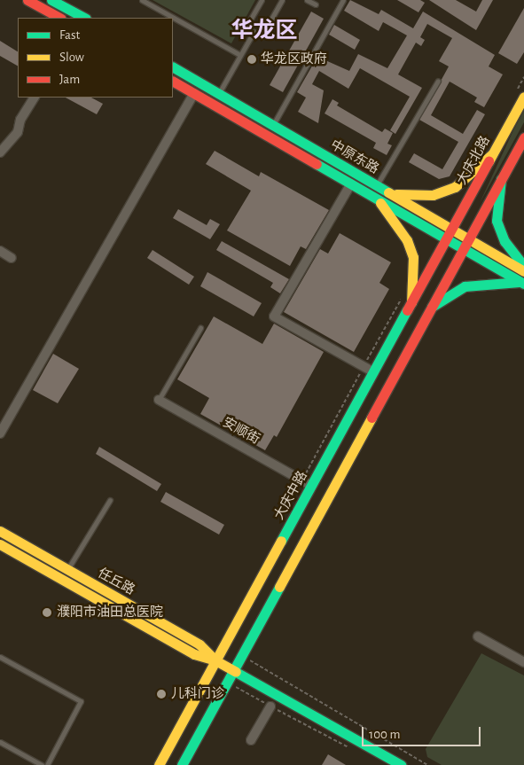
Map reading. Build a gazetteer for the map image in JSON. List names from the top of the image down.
{
  "streets": {
    "main road": [
      "中原东路",
      "大庆北路",
      "大庆中路",
      "任丘路"
    ],
    "street": ["安顺街"]
  },
  "crossings": [
    ["中原东路", "大庆北路"],
    ["中原东路", "大庆中路"],
    ["大庆北路", "大庆中路"],
    ["安顺街", "大庆中路"],
    ["大庆中路", "任丘路"]
  ],
  "districts": ["华龙区"],
  "places": ["华龙区政府", "濮阳市油田总医院", "儿科门诊"],
  "legend": ["Fast", "Slow", "Jam"],
  "scale_bar": "100 m"
}
